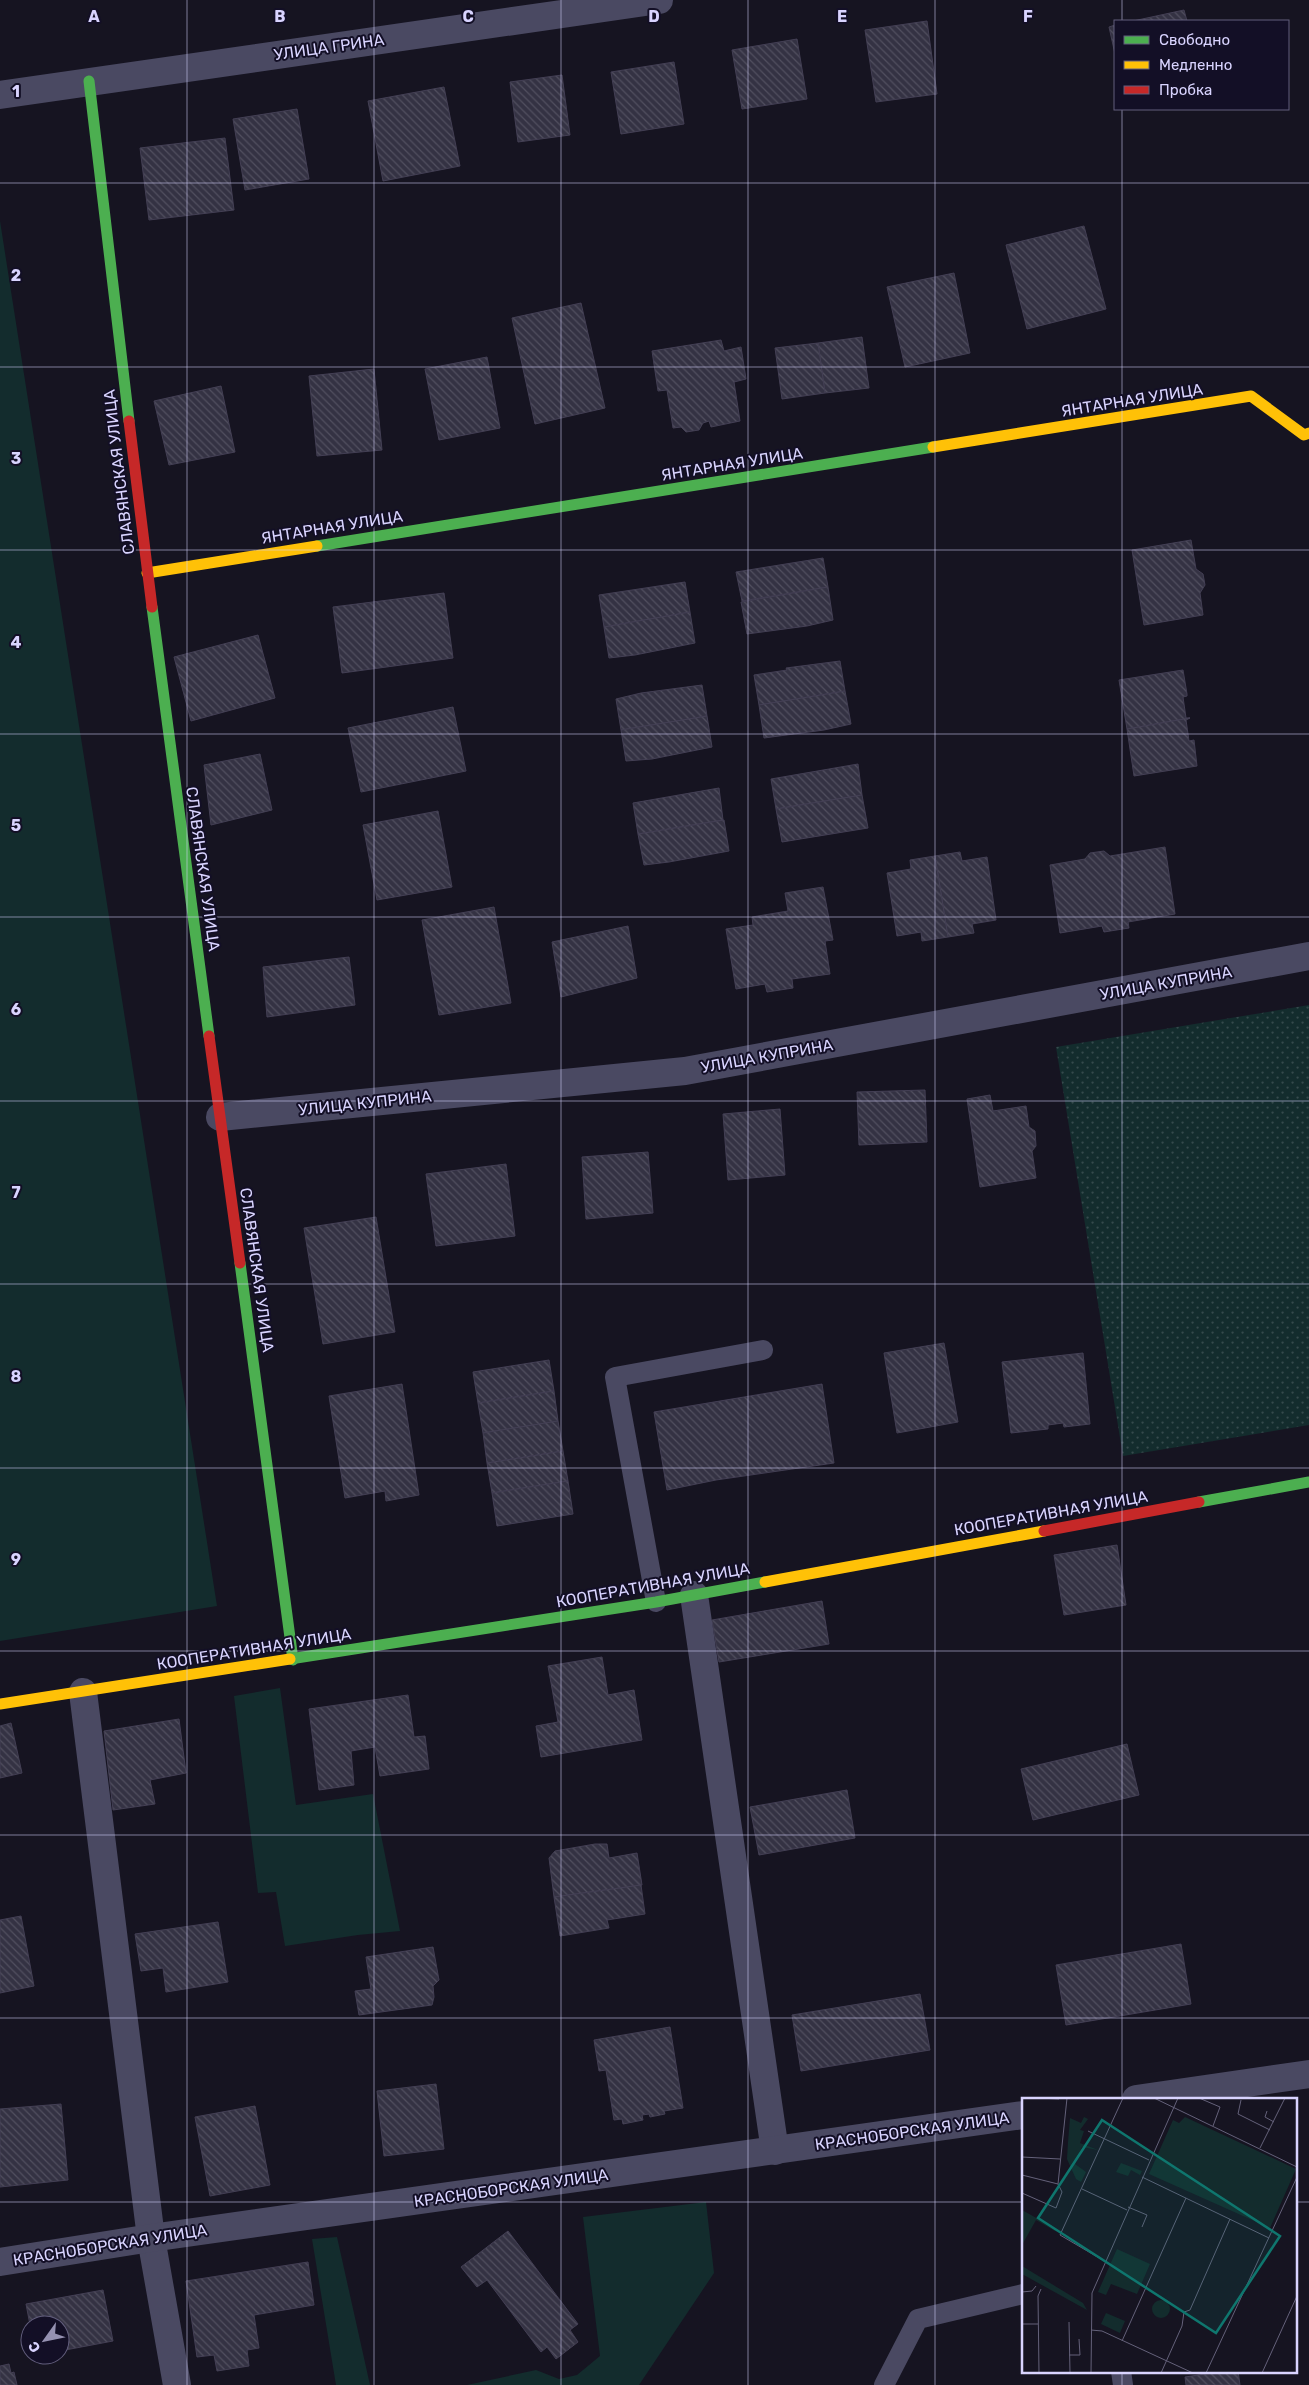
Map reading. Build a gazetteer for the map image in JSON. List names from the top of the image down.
{
  "streets": {
    "street": [
      "УЛИЦА ГРИНА",
      "ЯНТАРНАЯ УЛИЦА",
      "СЛАВЯНСКАЯ УЛИЦА",
      "УЛИЦА КУПРИНА",
      "КООПЕРАТИВНАЯ УЛИЦА",
      "КРАСНОБОРСКАЯ УЛИЦА"
    ]
  },
  "crossings": [
    ["УЛИЦА ГРИНА", "СЛАВЯНСКАЯ УЛИЦА"],
    ["ЯНТАРНАЯ УЛИЦА", "СЛАВЯНСКАЯ УЛИЦА"],
    ["СЛАВЯНСКАЯ УЛИЦА", "УЛИЦА КУПРИНА"],
    ["СЛАВЯНСКАЯ УЛИЦА", "КООПЕРАТИВНАЯ УЛИЦА"]
  ],
  "legend": ["Свободно", "Медленно", "Пробка"],
  "north": "bottom left",
  "grid": {
    "columns": [
      "A",
      "B",
      "C",
      "D",
      "E",
      "F"
    ],
    "rows": [
      "1",
      "2",
      "3",
      "4",
      "5",
      "6",
      "7",
      "8",
      "9"
    ]
  }
}
